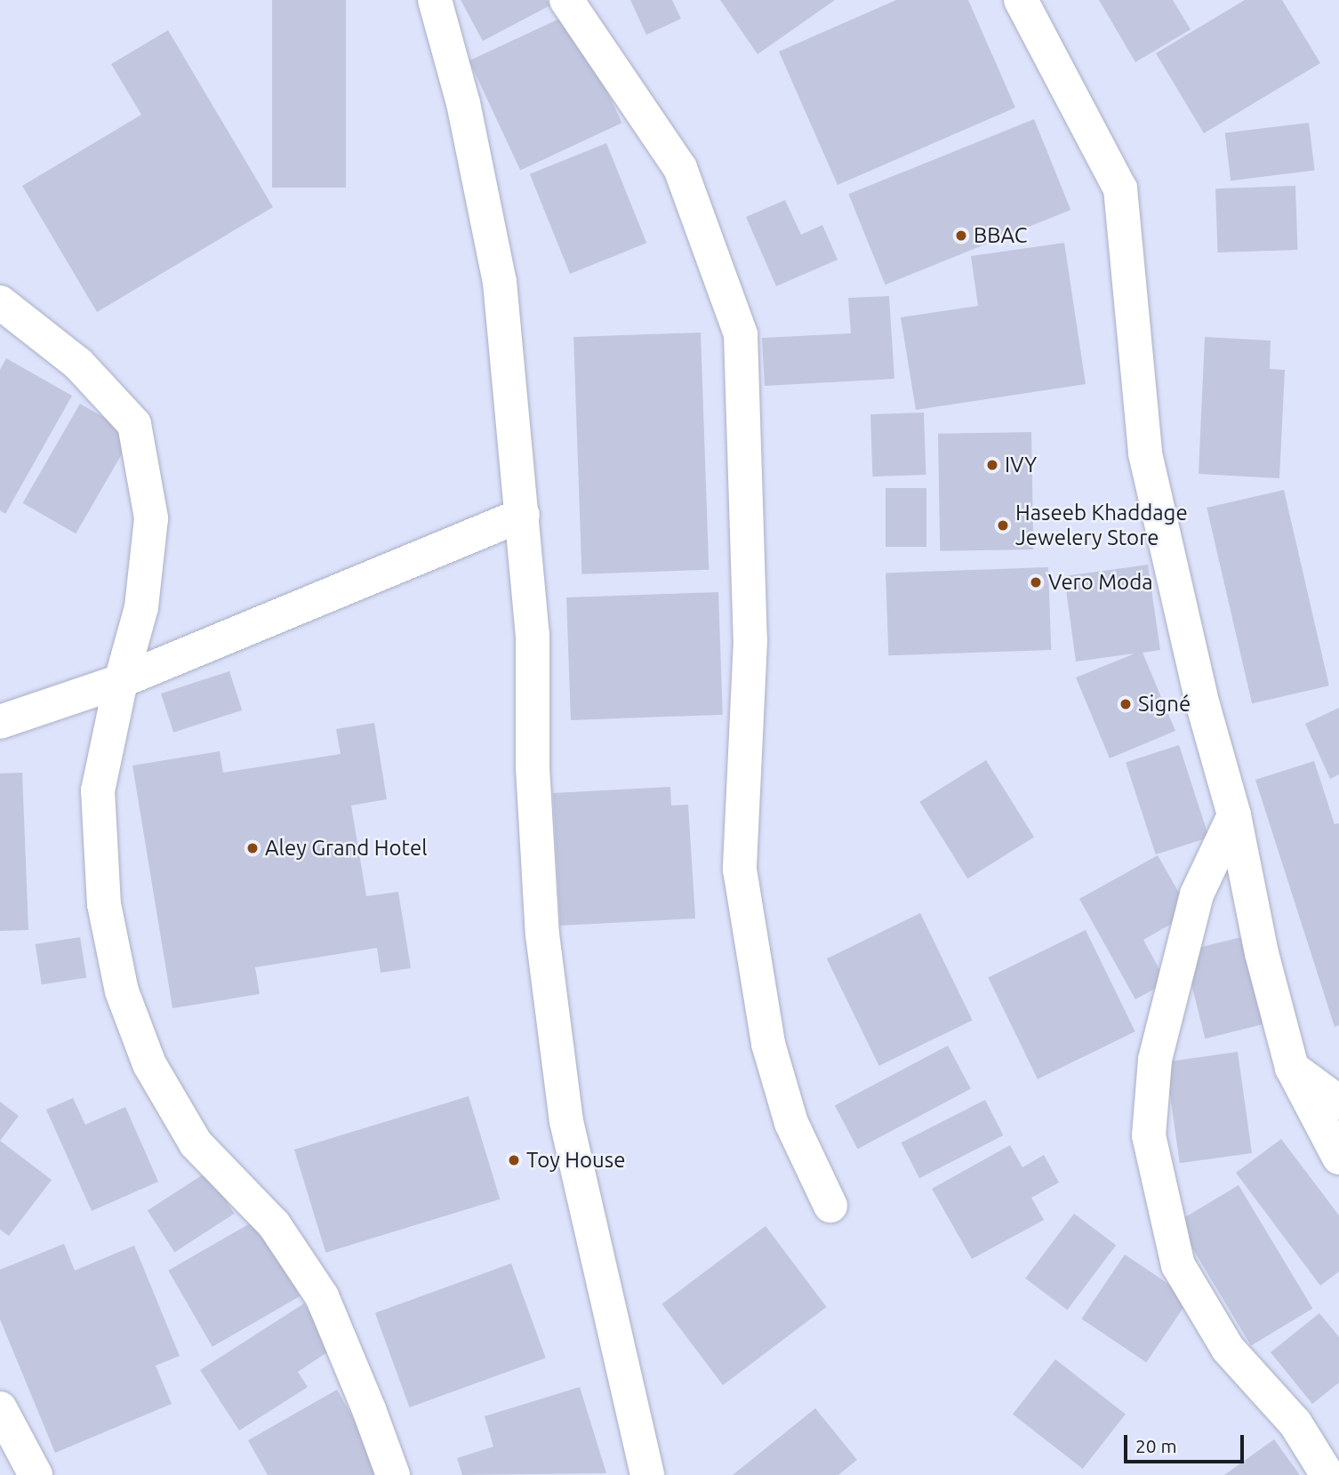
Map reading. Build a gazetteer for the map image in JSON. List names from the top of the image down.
{
  "places": [
    "BBAC",
    "IVY",
    "Haseeb Khaddage Jewelery Store",
    "Vero Moda",
    "Signé",
    "Aley Grand Hotel",
    "Toy House"
  ],
  "scale_bar": "20 m"
}
